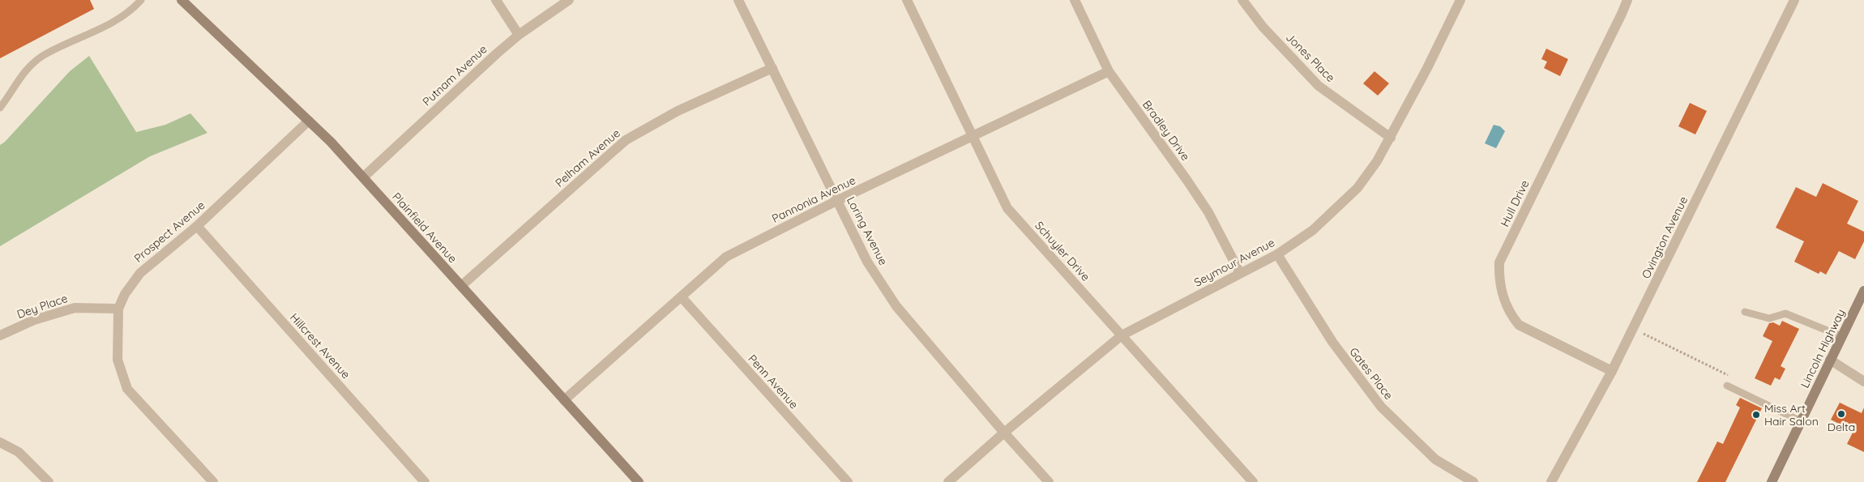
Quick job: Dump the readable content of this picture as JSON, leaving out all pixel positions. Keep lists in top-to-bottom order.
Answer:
{
  "streets": {
    "street": [
      "Jones Place",
      "Putnam Avenue",
      "Bradley Drive",
      "Pelham Avenue",
      "Pannonia Avenue",
      "Hull Drive",
      "Plainfield Avenue",
      "Loring Avenue",
      "Prospect Avenue",
      "Ovington Avenue",
      "Schuyler Drive",
      "Seymour Avenue",
      "Dey Place",
      "Hillcrest Avenue",
      "Lincoln Highway",
      "Gates Place",
      "Penn Avenue"
    ]
  },
  "crossings": [
    ["Jones Place", "Seymour Avenue"],
    ["Putnam Avenue", "Plainfield Avenue"],
    ["Bradley Drive", "Pannonia Avenue"],
    ["Bradley Drive", "Seymour Avenue"],
    ["Pelham Avenue", "Plainfield Avenue"],
    ["Pelham Avenue", "Loring Avenue"],
    ["Pannonia Avenue", "Plainfield Avenue"],
    ["Pannonia Avenue", "Loring Avenue"],
    ["Pannonia Avenue", "Schuyler Drive"],
    ["Pannonia Avenue", "Penn Avenue"],
    ["Hull Drive", "Ovington Avenue"],
    ["Plainfield Avenue", "Prospect Avenue"],
    ["Loring Avenue", "Seymour Avenue"],
    ["Prospect Avenue", "Dey Place"],
    ["Prospect Avenue", "Hillcrest Avenue"],
    ["Schuyler Drive", "Seymour Avenue"],
    ["Seymour Avenue", "Gates Place"]
  ],
  "places": ["Delta", "Miss Art Hair Salon"]
}
